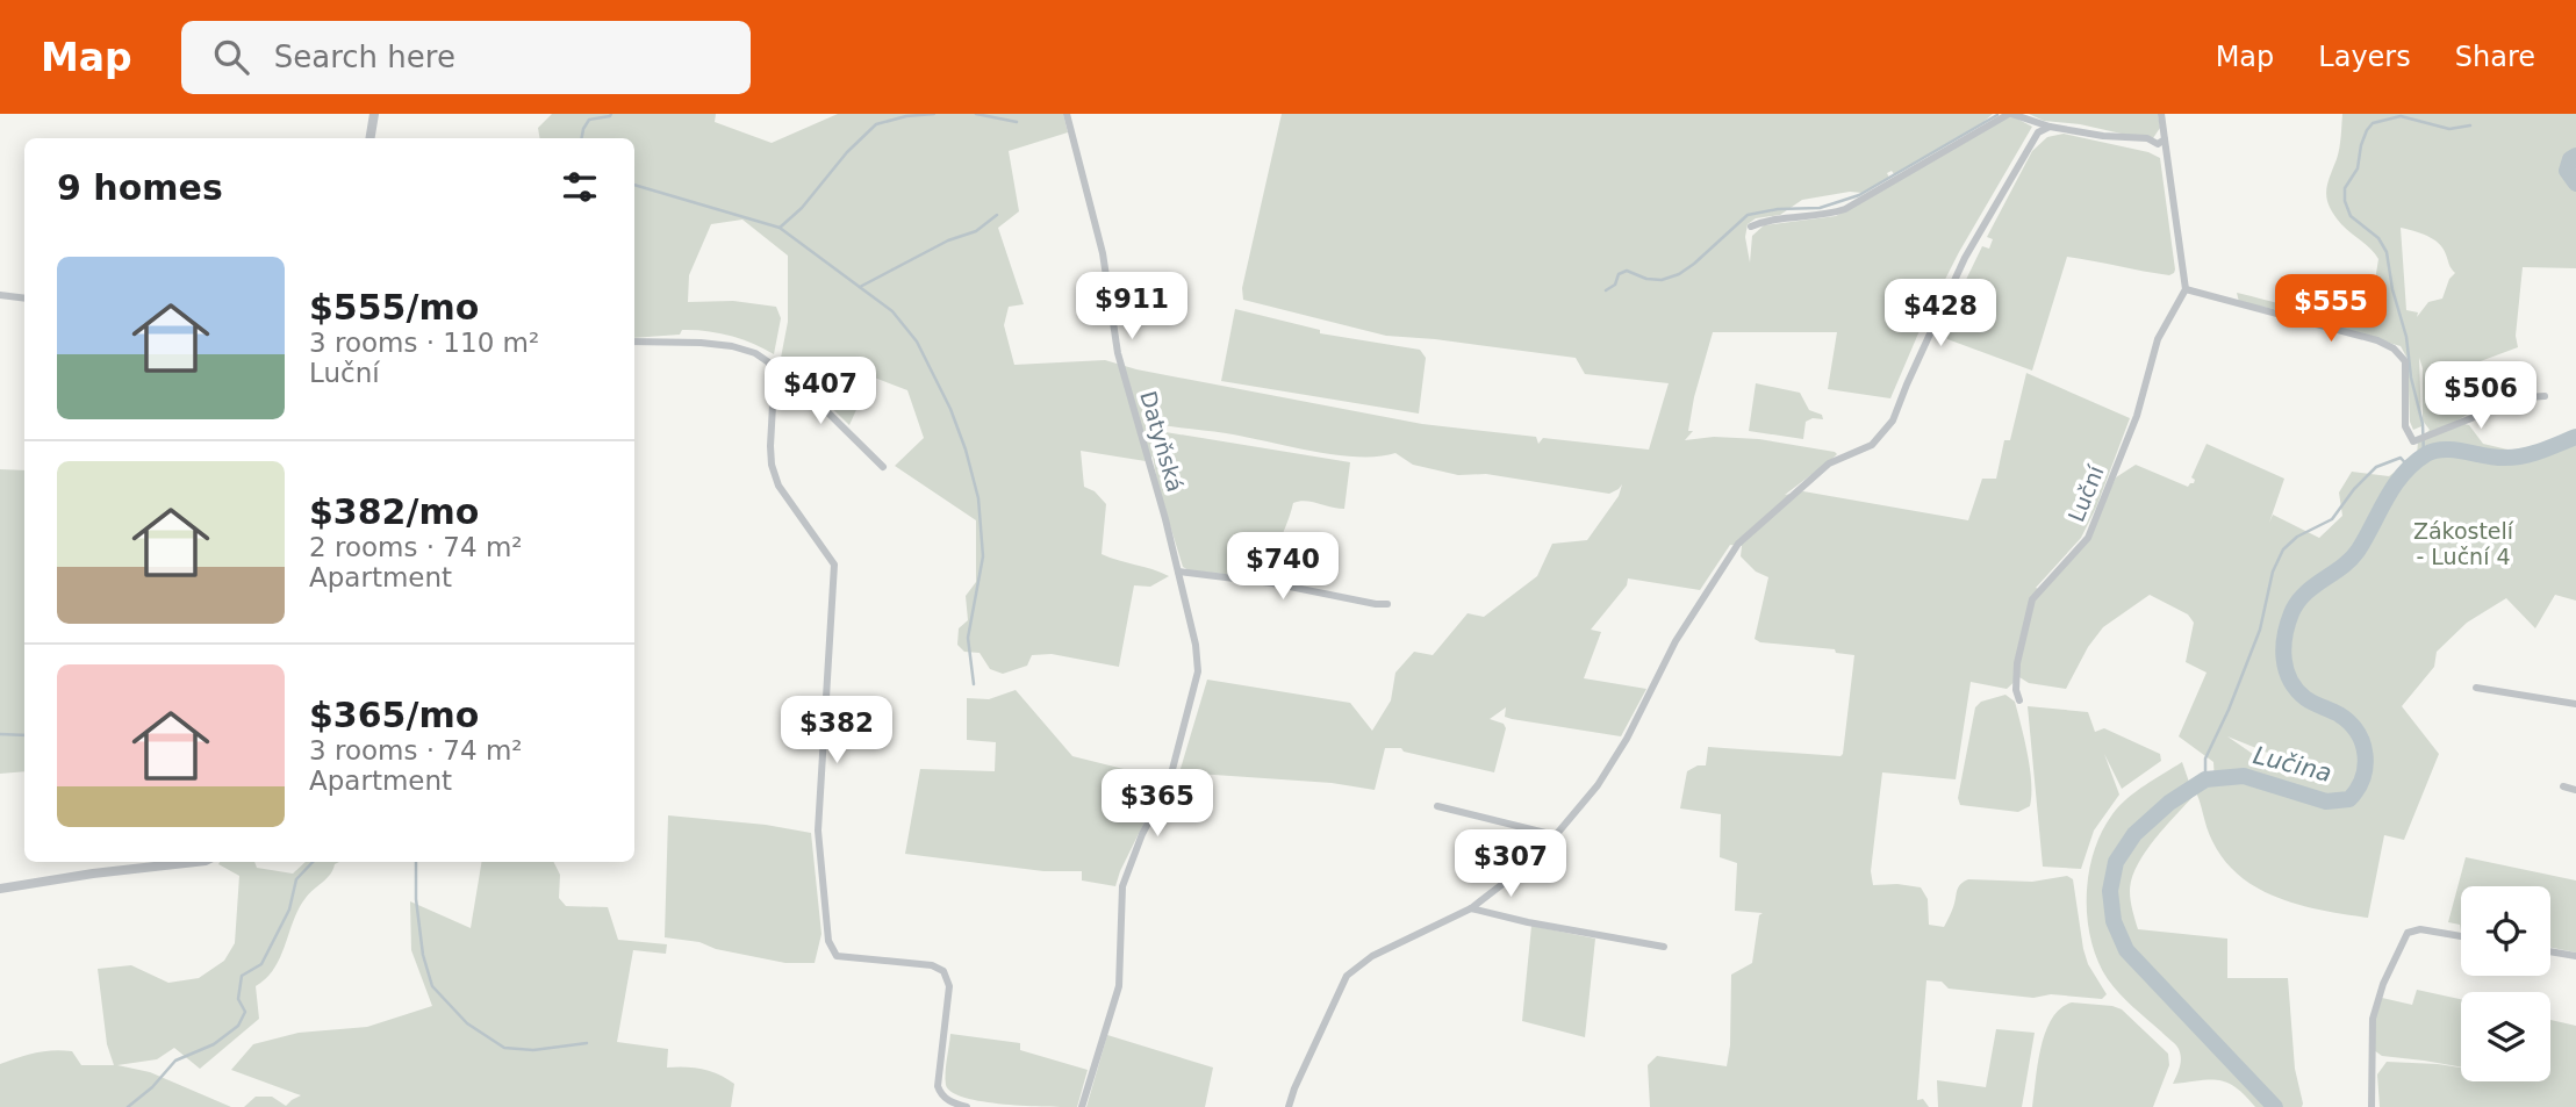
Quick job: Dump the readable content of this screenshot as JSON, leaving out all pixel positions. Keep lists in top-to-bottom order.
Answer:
{
  "streets": {
    "street": ["Datyňská", "Luční"]
  },
  "water": ["Lučina"],
  "parks": ["Zákostelí - Luční 4"],
  "page": {
    "header": "Map",
    "search": "Search here",
    "nav": ["Map", "Layers", "Share"],
    "heading": "9 homes",
    "list": [
      {
        "name": "$555/mo",
        "note": "3 rooms · 110 m² · Luční"
      },
      {
        "name": "$382/mo",
        "note": "2 rooms · 74 m² · Apartment"
      },
      {
        "name": "$365/mo",
        "note": "3 rooms · 74 m² · Apartment"
      }
    ],
    "price": [
      "$911",
      "$555",
      "$428",
      "$407",
      "$506",
      "$740",
      "$382",
      "$365",
      "$307"
    ]
  }
}
